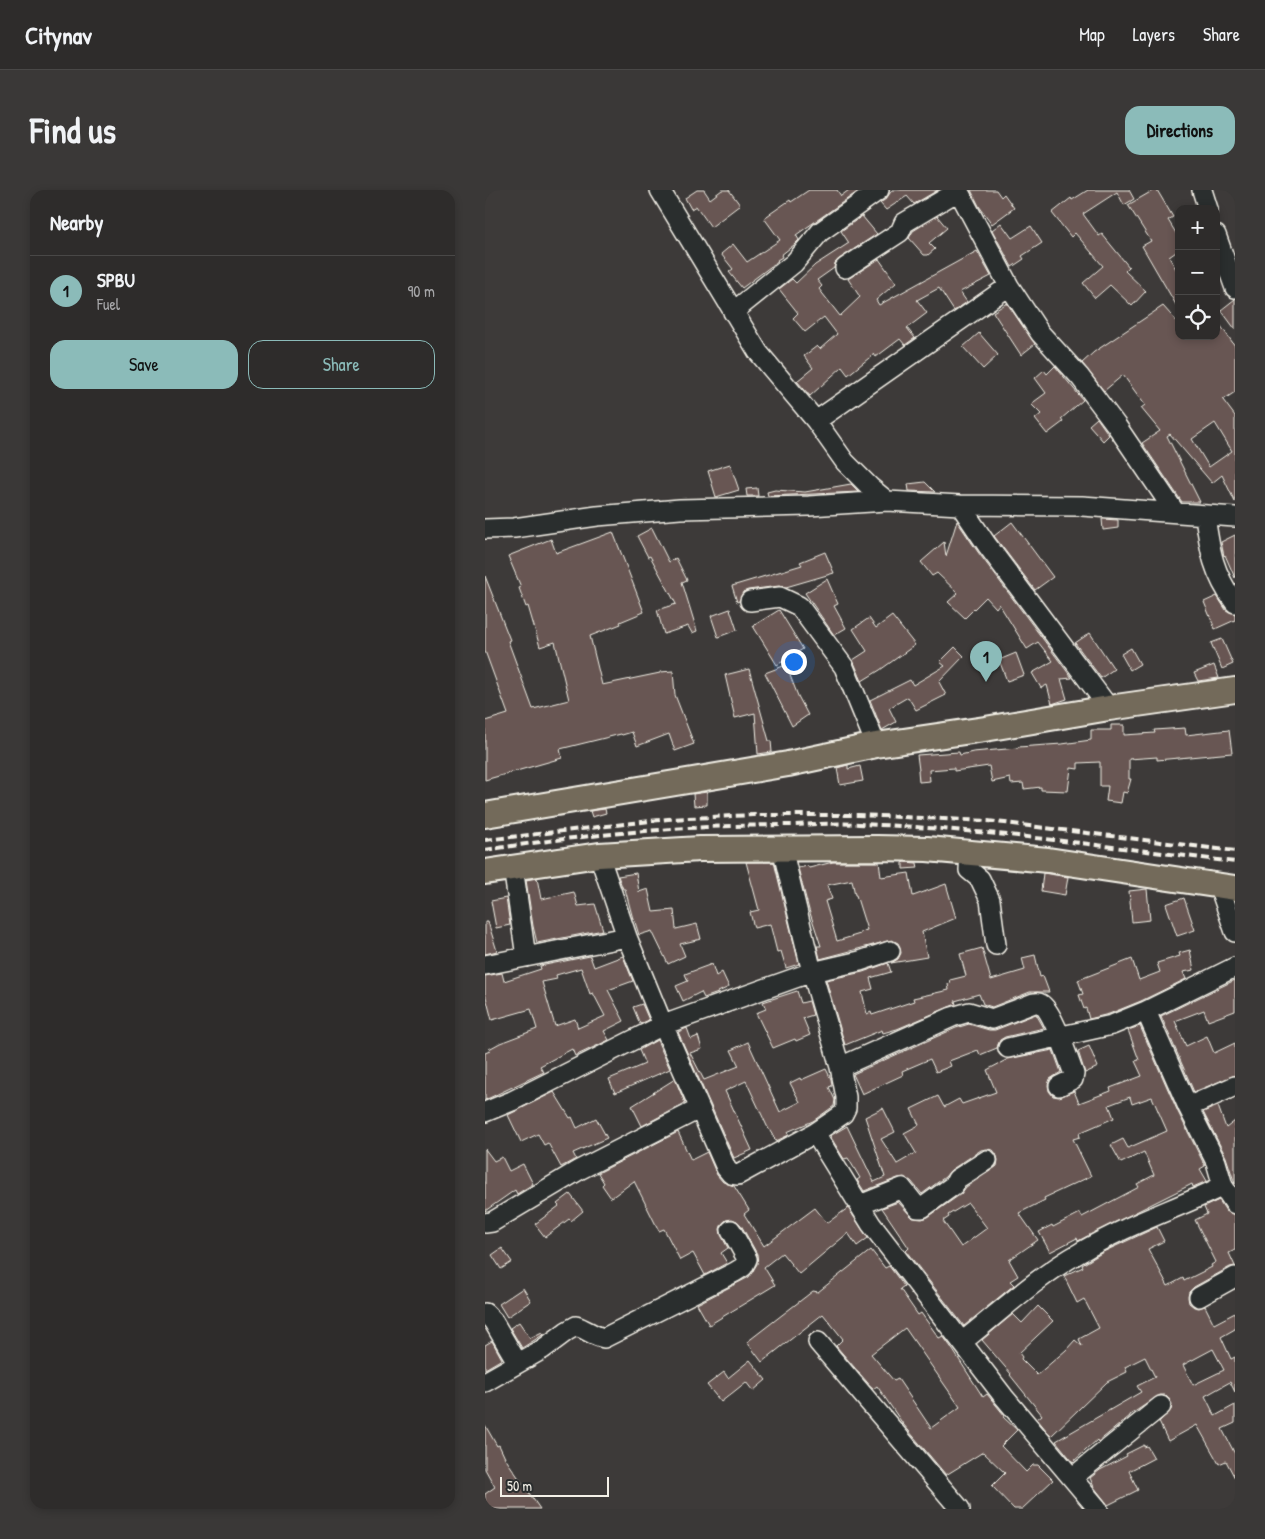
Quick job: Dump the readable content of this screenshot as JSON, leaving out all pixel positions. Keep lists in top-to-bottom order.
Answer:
{
  "scale_bar": "50 m",
  "page": {
    "header": "Citynav",
    "nav": ["Map", "Layers", "Share"],
    "buttons": [
      "Directions",
      ["Save", "Share"]
    ],
    "title": "Find us",
    "heading": "Nearby",
    "map_buttons": ["+", "−"],
    "list": [
      {
        "mark": "1",
        "name": "SPBU",
        "note": "Fuel",
        "value": "90 m"
      }
    ],
    "pins": "1",
    "scale": "50 m"
  }
}
